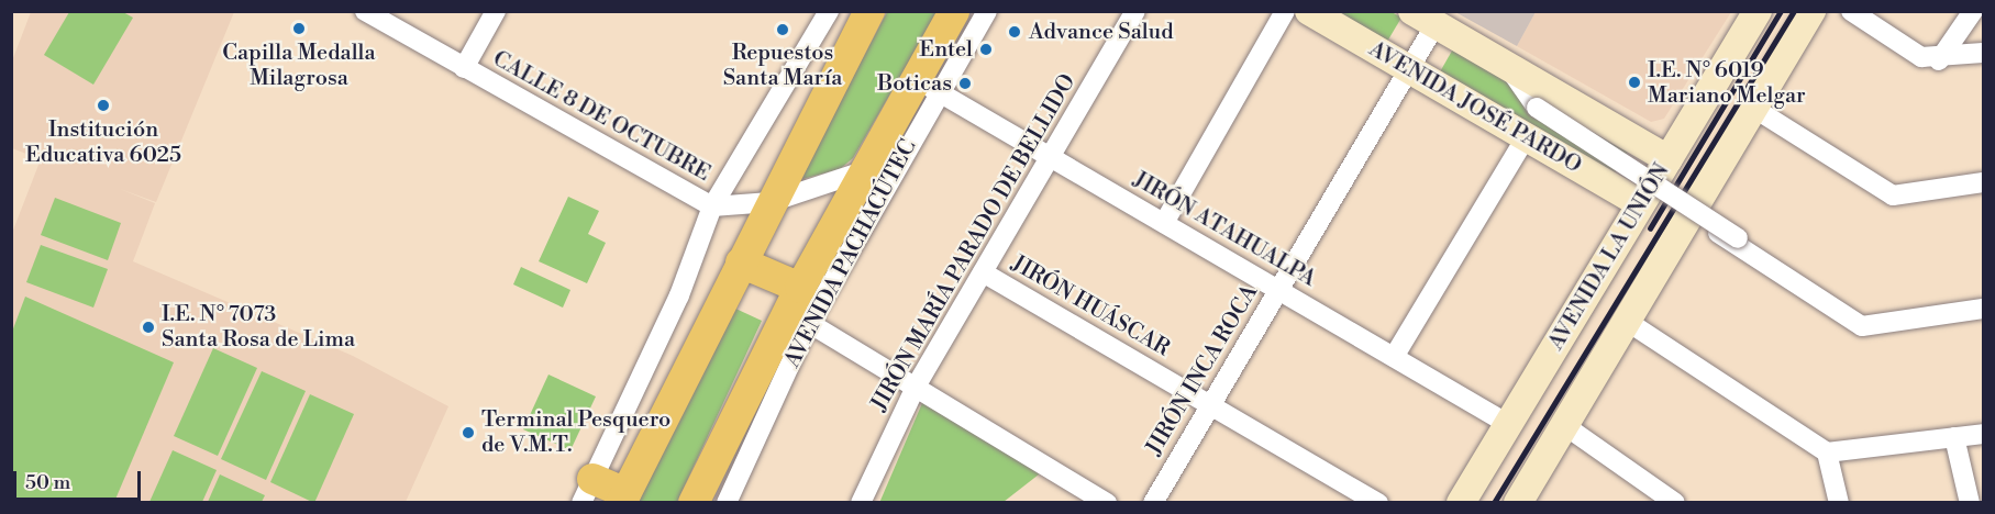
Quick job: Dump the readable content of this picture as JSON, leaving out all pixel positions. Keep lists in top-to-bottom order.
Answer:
{
  "streets": {
    "main road": ["AVENIDA PACHACÚTEC"],
    "street": [
      "AVENIDA JOSÉ PARDO",
      "CALLE 8 DE OCTUBRE",
      "JIRÓN ATAHUALPA",
      "JIRÓN MARÍA PARADO DE BELLIDO",
      "AVENIDA LA UNIÓN",
      "JIRÓN HUÁSCAR",
      "JIRÓN INCA ROCA"
    ]
  },
  "crossings": [
    ["AVENIDA JOSÉ PARDO", "AVENIDA LA UNIÓN"],
    ["AVENIDA JOSÉ PARDO", "JIRÓN INCA ROCA"],
    ["CALLE 8 DE OCTUBRE", "AVENIDA PACHACÚTEC"],
    ["JIRÓN ATAHUALPA", "JIRÓN MARÍA PARADO DE BELLIDO"],
    ["JIRÓN ATAHUALPA", "AVENIDA PACHACÚTEC"],
    ["JIRÓN ATAHUALPA", "AVENIDA LA UNIÓN"],
    ["JIRÓN ATAHUALPA", "JIRÓN INCA ROCA"],
    ["JIRÓN MARÍA PARADO DE BELLIDO", "JIRÓN HUÁSCAR"],
    ["JIRÓN HUÁSCAR", "JIRÓN INCA ROCA"]
  ],
  "places": [
    "Capilla Medalla Milagrosa",
    "Repuestos Santa María",
    "Advance Salud",
    "Entel",
    "I.E. N° 6019 Mariano Melgar",
    "Boticas",
    "Institución Educativa 6025",
    "I.E. N° 7073 Santa Rosa de Lima",
    "Terminal Pesquero de V.M.T."
  ],
  "scale_bar": "50 m"
}
